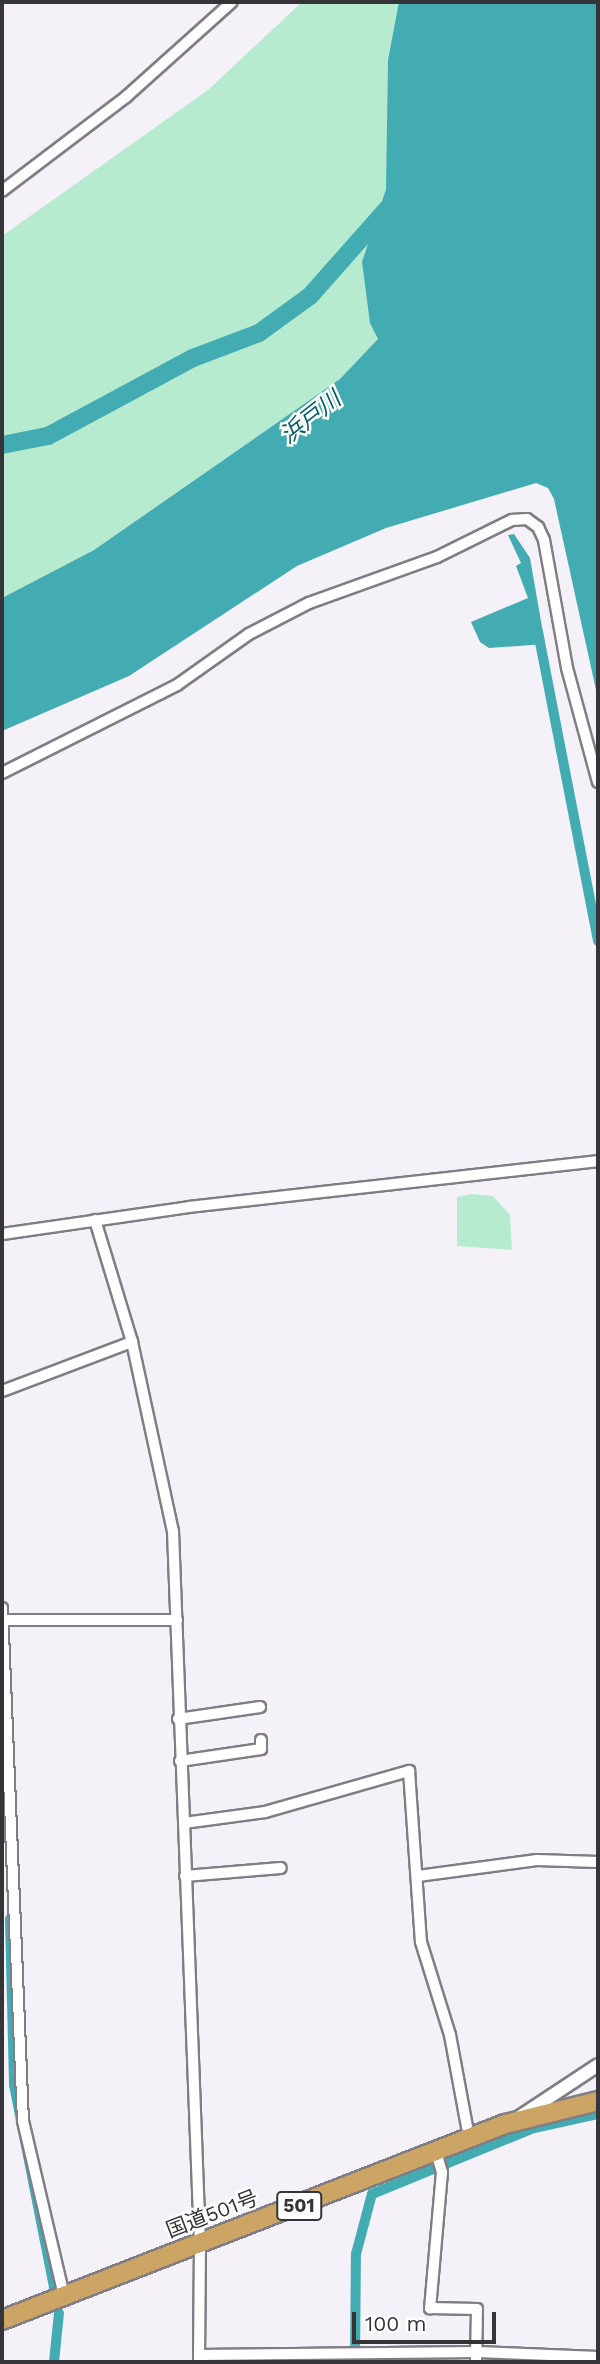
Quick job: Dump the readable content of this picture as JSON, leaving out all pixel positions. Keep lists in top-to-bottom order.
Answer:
{
  "streets": {
    "highway": ["501", "国道501号"]
  },
  "water": ["浜戸川"],
  "scale_bar": "100 m"
}
